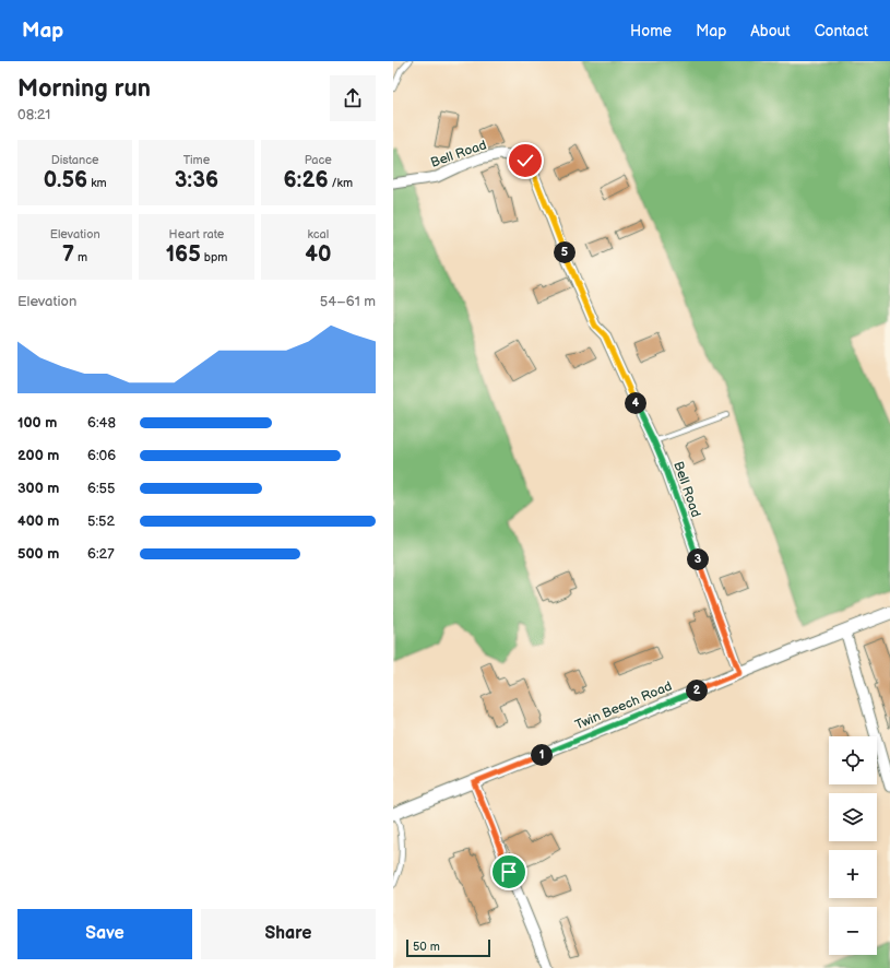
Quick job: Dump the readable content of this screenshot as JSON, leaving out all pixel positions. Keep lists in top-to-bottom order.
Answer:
{
  "streets": {
    "street": ["Bell Road", "Twin Beech Road"]
  },
  "crossings": [
    ["Bell Road", "Twin Beech Road"]
  ],
  "scale_bar": "50 m",
  "page": {
    "header": "Map",
    "nav": [
      "Home",
      "Map",
      "About",
      "Contact"
    ],
    "heading": ["Morning run", "08:21"],
    "stats": [
      ["Distance", "0.56 km"],
      ["Time", "3:36"],
      ["Pace", "6:26 /km"],
      ["Elevation", "7 m"],
      ["Heart rate", "165 bpm"],
      ["kcal", "40"]
    ],
    "pins": [
      "5",
      "4",
      "3",
      "2",
      "1"
    ],
    "chart": ["Elevation", "54–61 m"],
    "list": [
      {
        "name": "100 m",
        "note": "6:48"
      },
      {
        "name": "200 m",
        "note": "6:06"
      },
      {
        "name": "300 m",
        "note": "6:55"
      },
      {
        "name": "400 m",
        "note": "5:52"
      },
      {
        "name": "500 m",
        "note": "6:27"
      }
    ],
    "map_buttons": ["+", "−"],
    "buttons": ["Save", "Share"],
    "scale": "50 m"
  }
}
